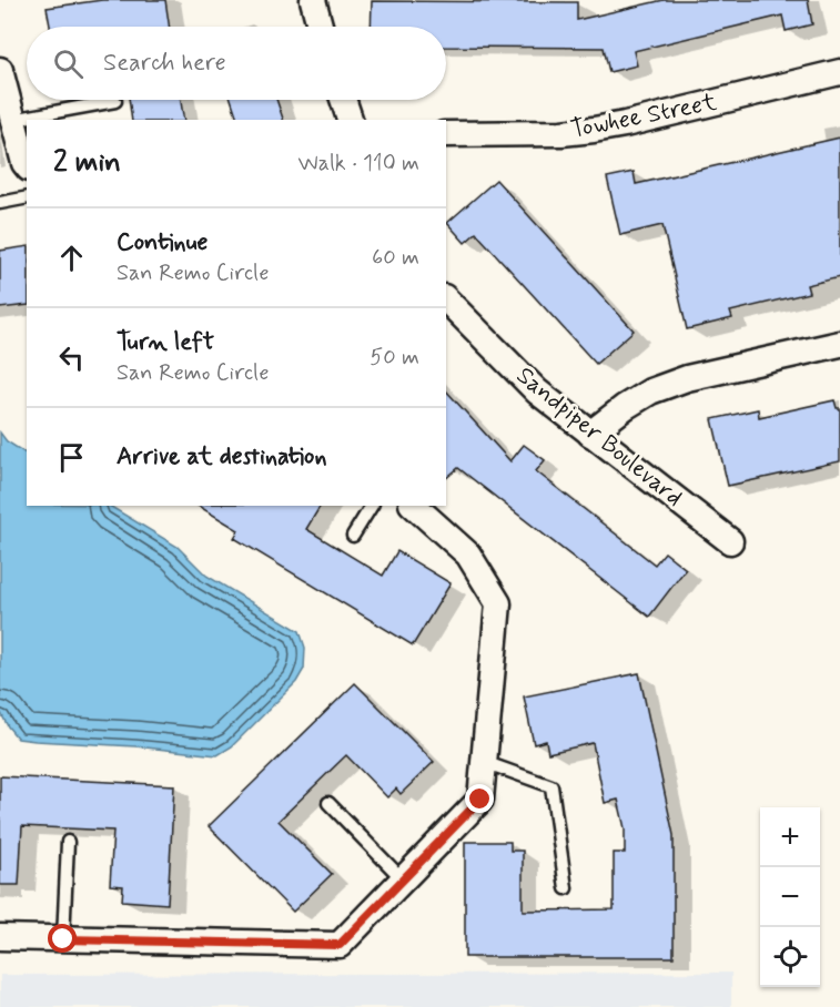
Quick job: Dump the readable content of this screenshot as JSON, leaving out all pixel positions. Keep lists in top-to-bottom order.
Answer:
{
  "streets": {
    "street": ["Towhee Street", "Sandpiper Boulevard"]
  },
  "page": {
    "search": "Search here",
    "heading": ["2 min", "Walk · 110 m"],
    "list": [
      ["Continue", "San Remo Circle", "60 m"],
      ["Turn left", "San Remo Circle", "50 m"],
      "Arrive at destination"
    ],
    "map_buttons": ["+", "−"]
  }
}
